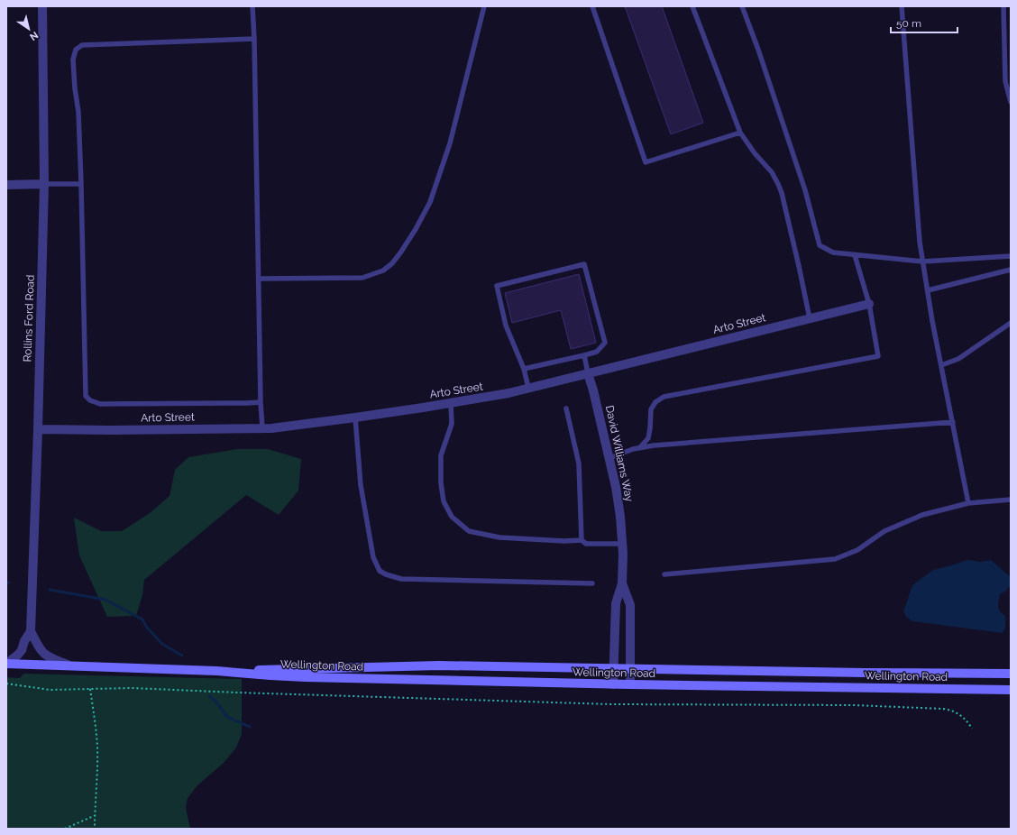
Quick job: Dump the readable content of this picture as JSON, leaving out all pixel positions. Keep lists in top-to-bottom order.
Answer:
{
  "streets": {
    "main road": ["Wellington Road"],
    "street": ["Rollins Ford Road", "Arto Street", "David Williams Way"]
  },
  "crossings": [
    ["Rollins Ford Road", "Arto Street"],
    ["Rollins Ford Road", "Wellington Road"],
    ["Arto Street", "David Williams Way"],
    ["David Williams Way", "Wellington Road"]
  ],
  "scale_bar": "50 m",
  "north": "bottom right"
}
